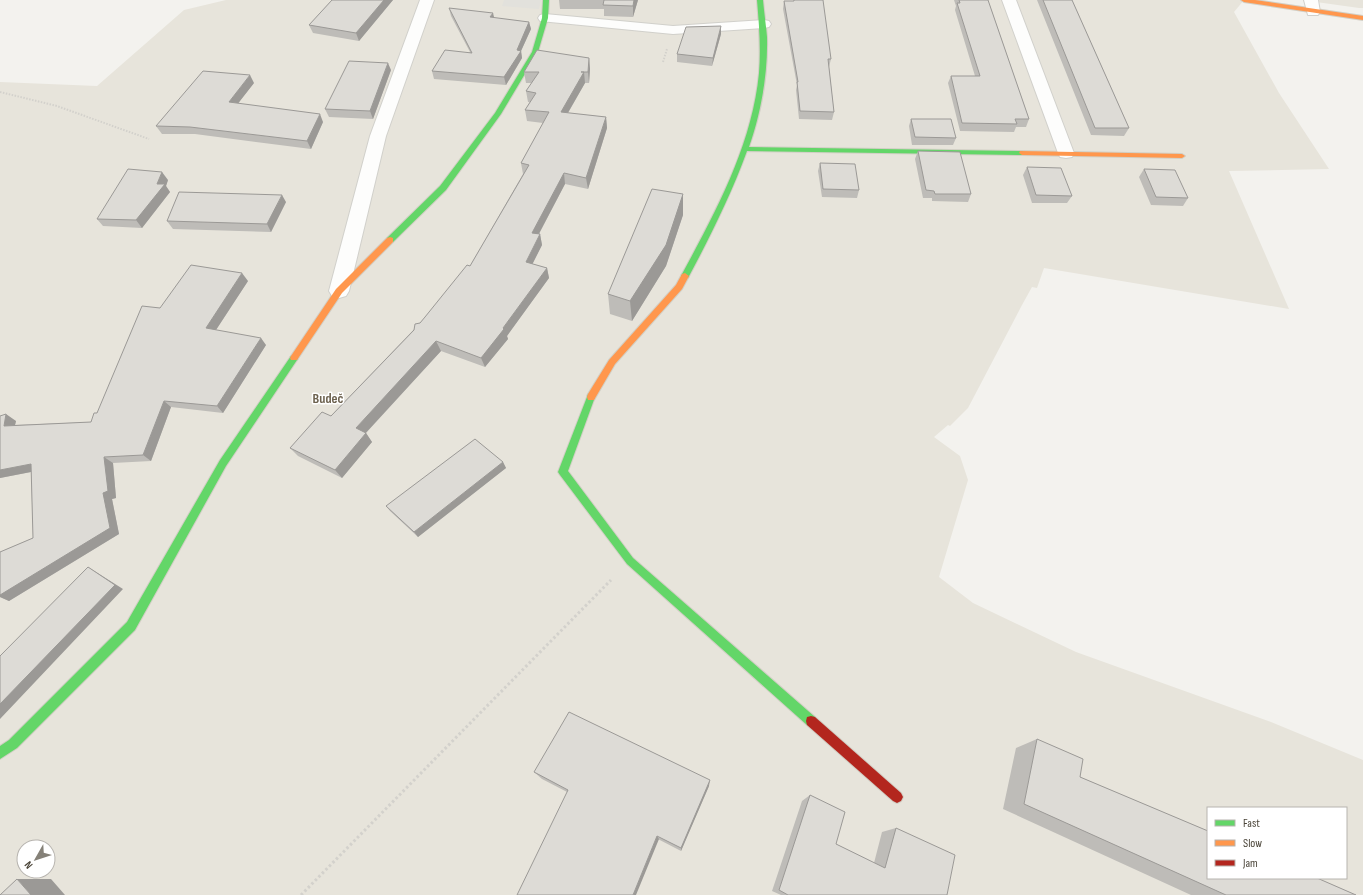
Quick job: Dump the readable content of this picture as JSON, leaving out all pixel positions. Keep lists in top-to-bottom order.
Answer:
{
  "districts": ["Budeč"],
  "legend": ["Fast", "Slow", "Jam"],
  "north": "bottom left"
}
